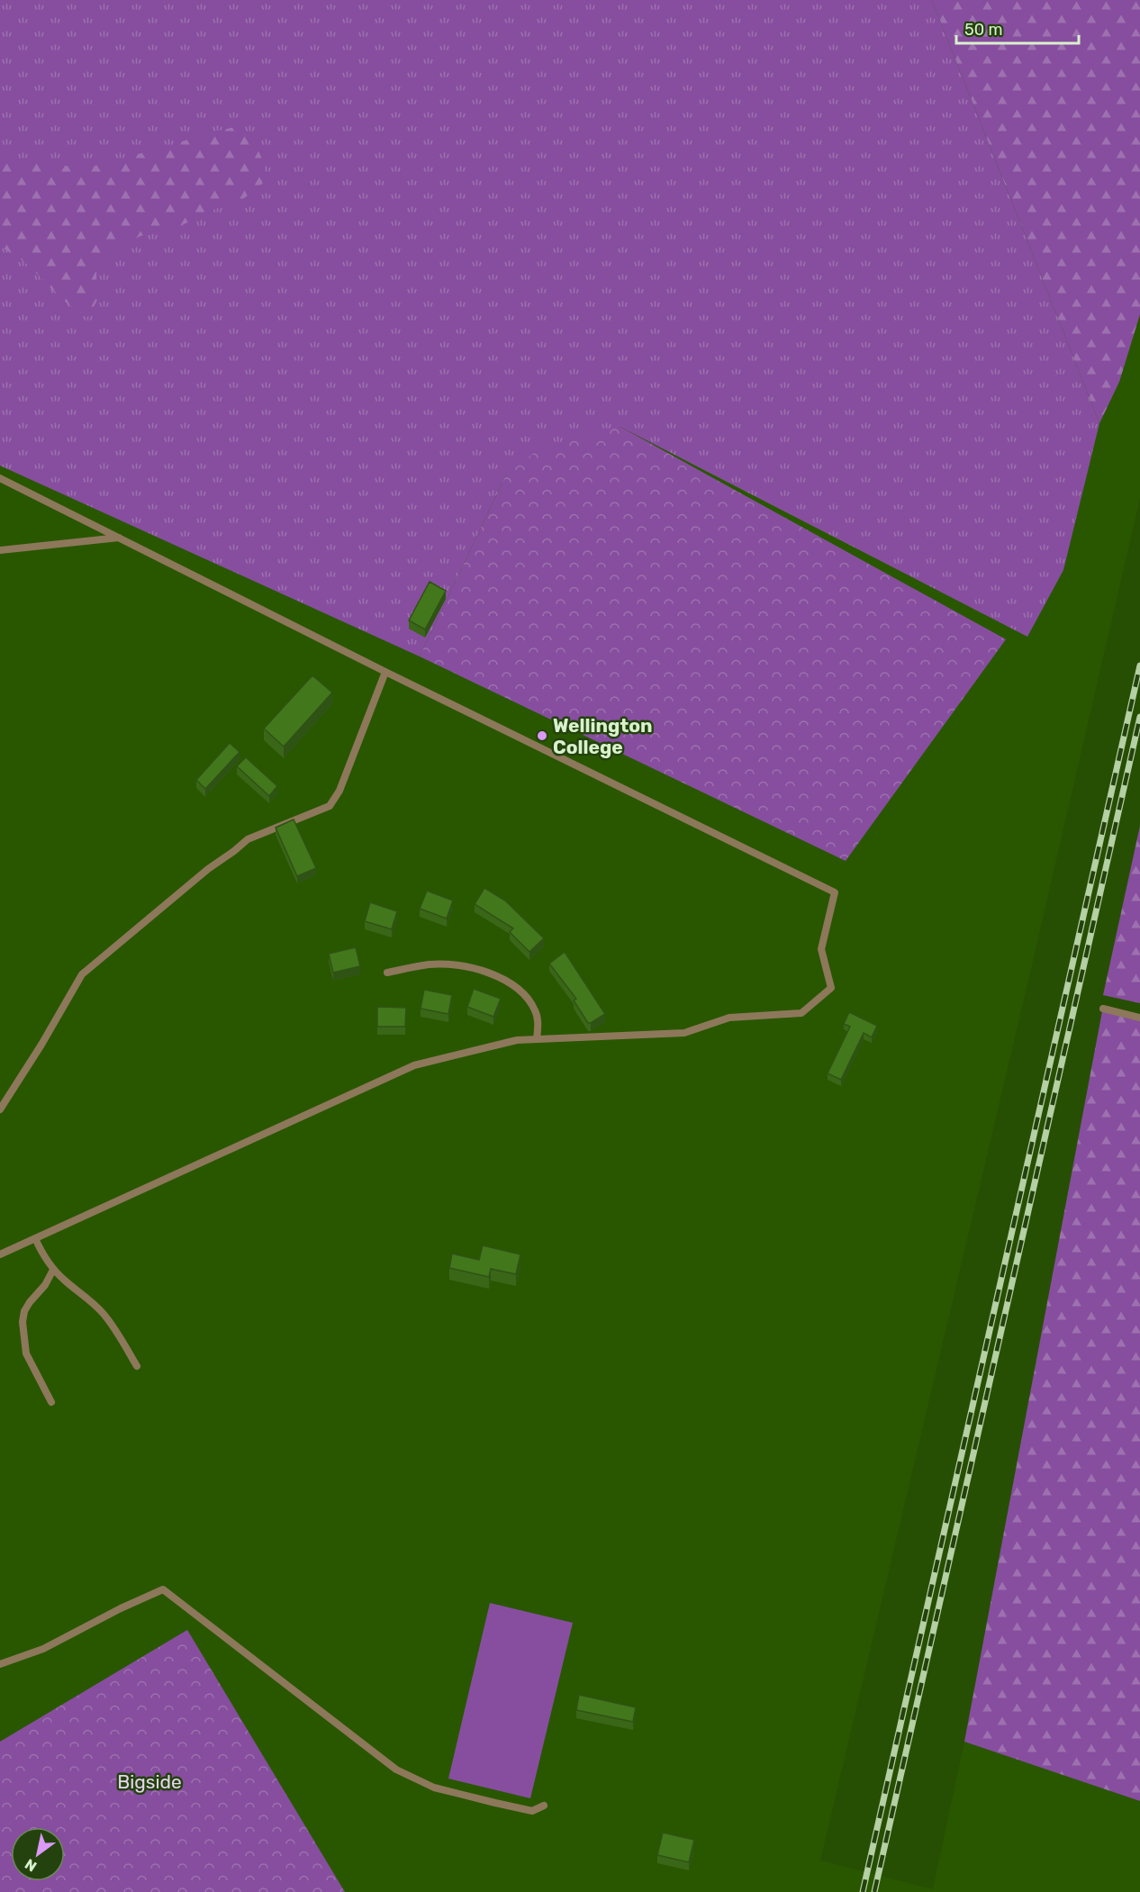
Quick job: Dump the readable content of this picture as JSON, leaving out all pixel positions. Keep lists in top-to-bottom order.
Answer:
{
  "parks": ["Bigside"],
  "places": ["Wellington College"],
  "scale_bar": "50 m",
  "north": "bottom left"
}
